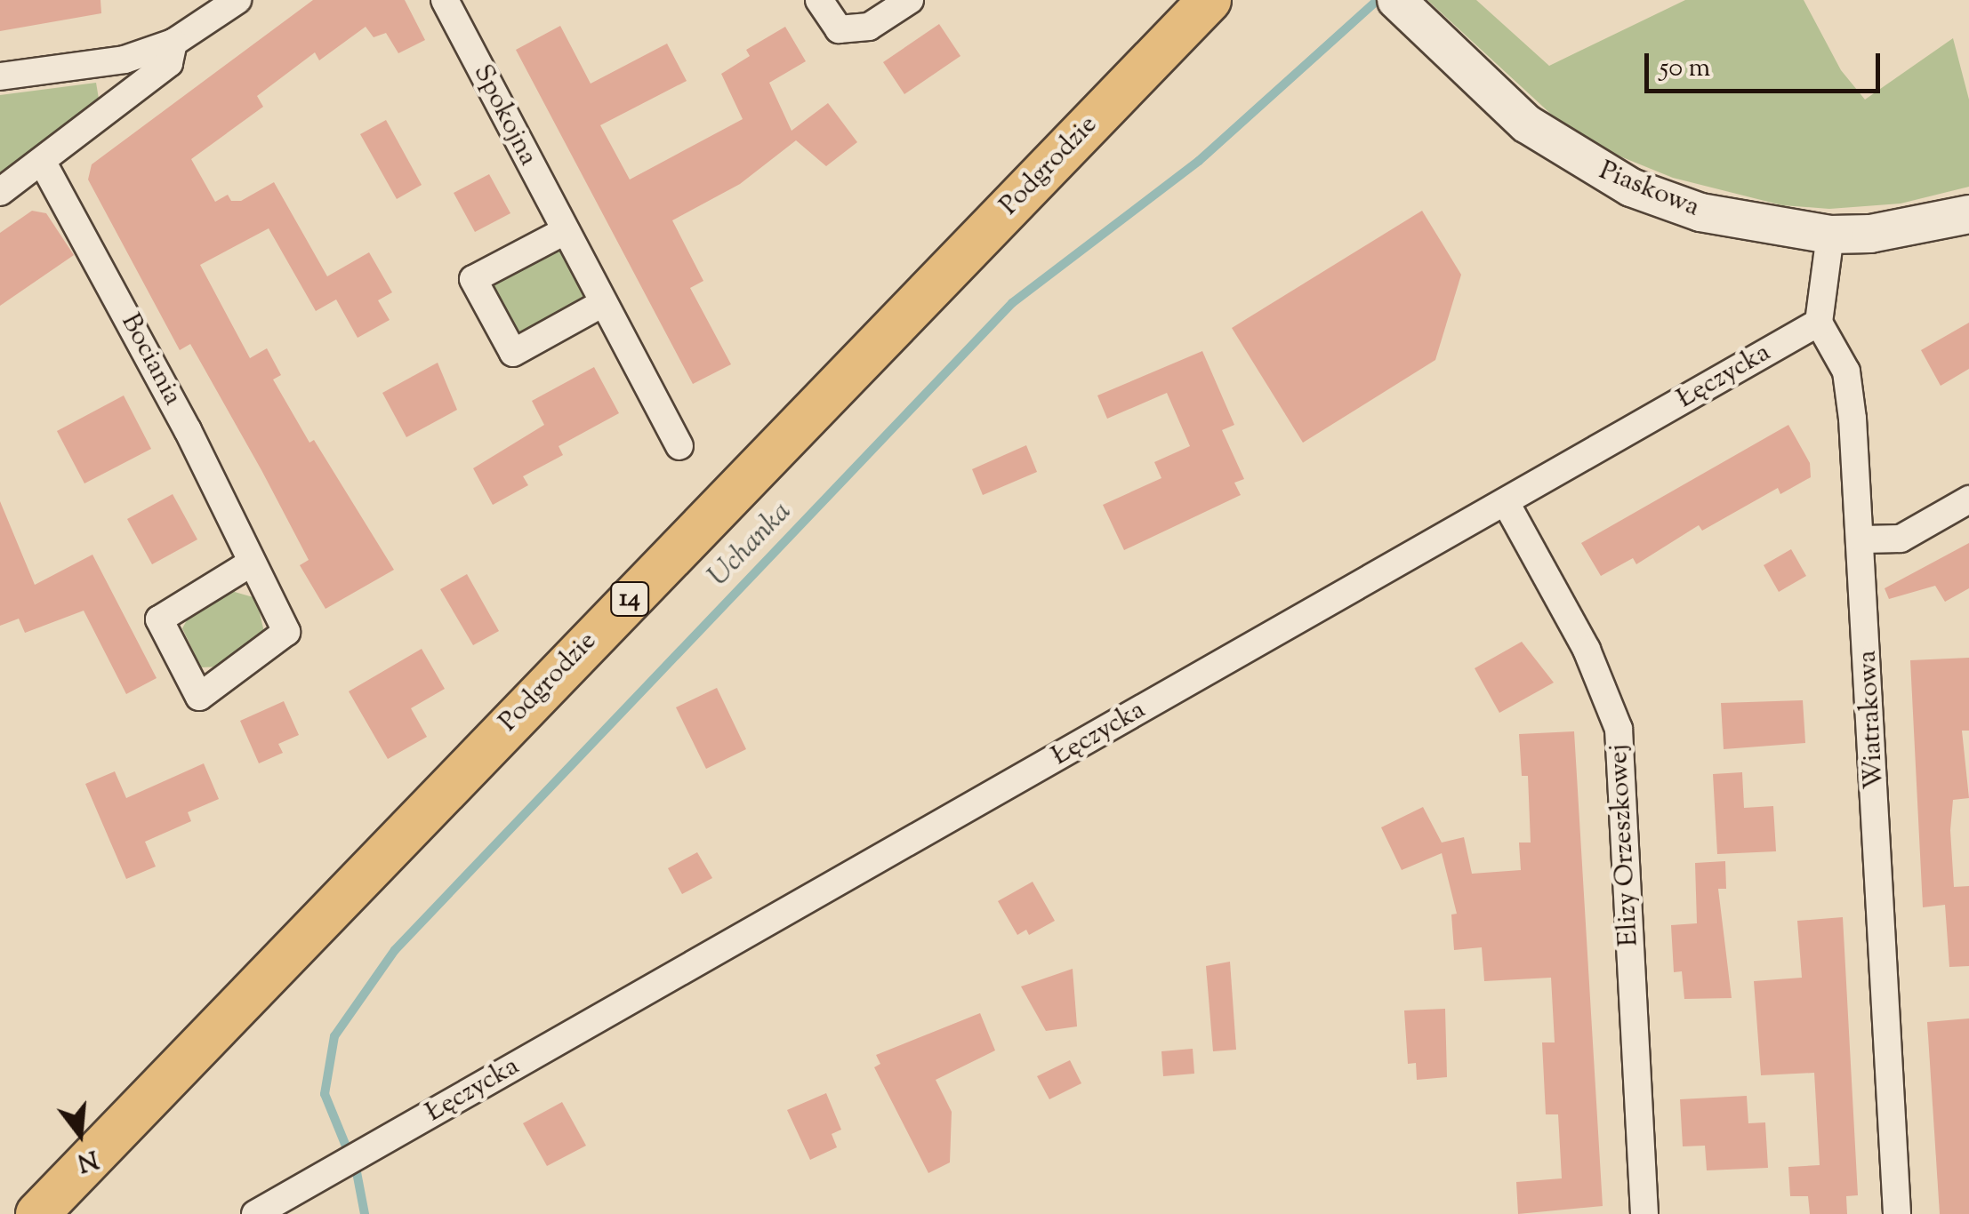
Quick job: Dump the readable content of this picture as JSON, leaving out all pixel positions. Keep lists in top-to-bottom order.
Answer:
{
  "streets": {
    "main road": ["Podgrodzie", "Piaskowa", "14"],
    "street": [
      "Spokojna",
      "Bociania",
      "Łęczycka",
      "Wiatrakowa",
      "Elizy Orzeszkowej"
    ]
  },
  "crossings": [
    ["Łęczycka", "Wiatrakowa"],
    ["Łęczycka", "Elizy Orzeszkowej"]
  ],
  "water": ["Uchanka"],
  "scale_bar": "50 m",
  "north": "bottom"
}
